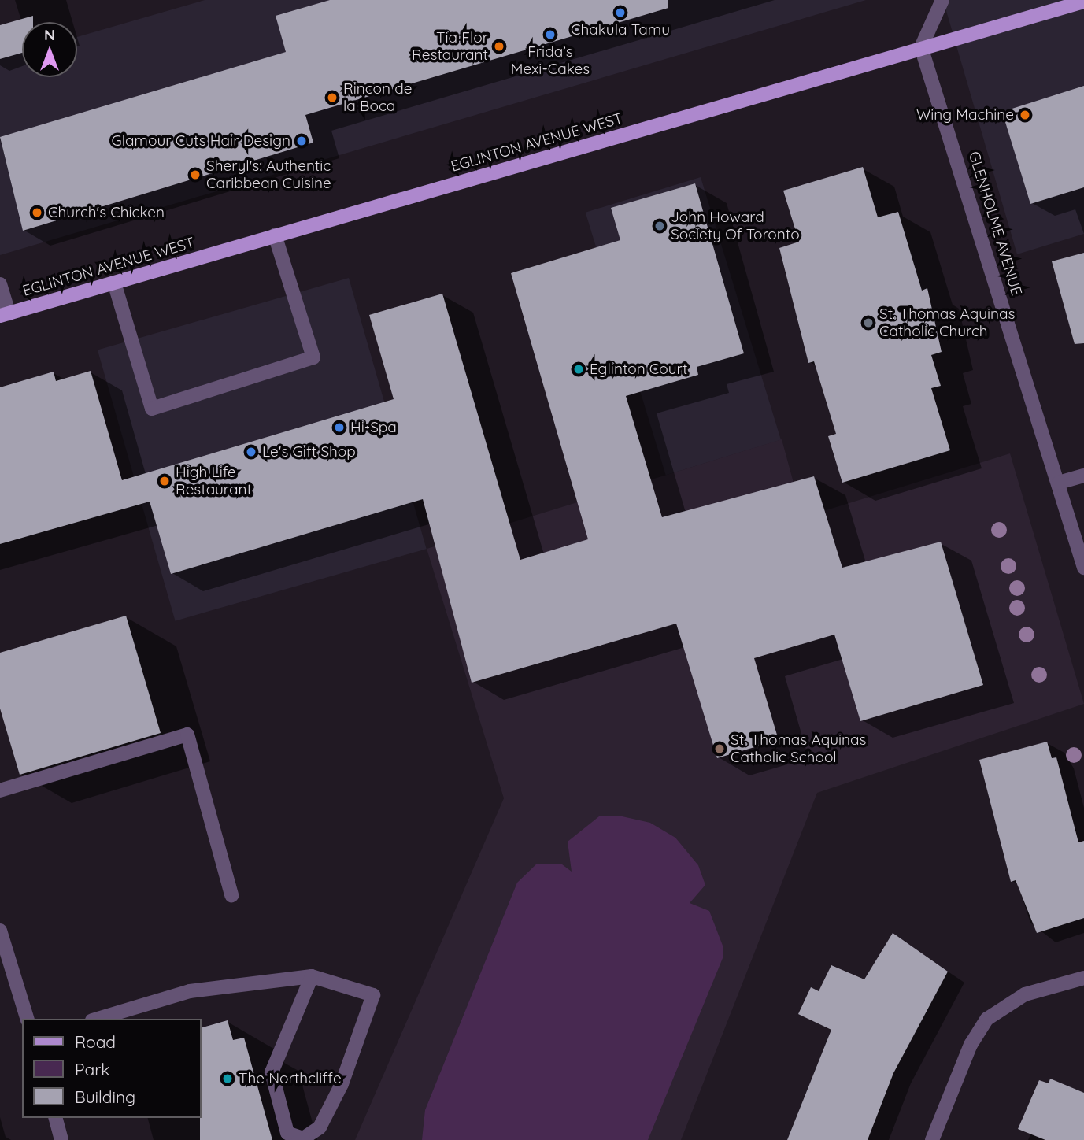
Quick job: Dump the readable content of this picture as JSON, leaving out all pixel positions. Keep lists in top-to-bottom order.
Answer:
{
  "streets": {
    "main road": ["EGLINTON AVENUE WEST"],
    "street": ["GLENHOLME AVENUE"]
  },
  "crossings": [
    ["EGLINTON AVENUE WEST", "GLENHOLME AVENUE"]
  ],
  "places": [
    "Chakula Tamu",
    "Frida’s Mexi-Cakes",
    "Tia Flor Restaurant",
    "Rincon de la Boca",
    "Wing Machine",
    "Glamour Cuts Hair Design",
    "Sheryl's: Authentic Caribbean Cuisine",
    "Church's Chicken",
    "John Howard Society Of Toronto",
    "St. Thomas Aquinas Catholic Church",
    "Eglinton Court",
    "Hi-Spa",
    "Le's Gift Shop",
    "High Life Restaurant",
    "St. Thomas Aquinas Catholic School",
    "The Northcliffe"
  ],
  "legend": ["Road", "Park", "Building"],
  "north": "top"
}
